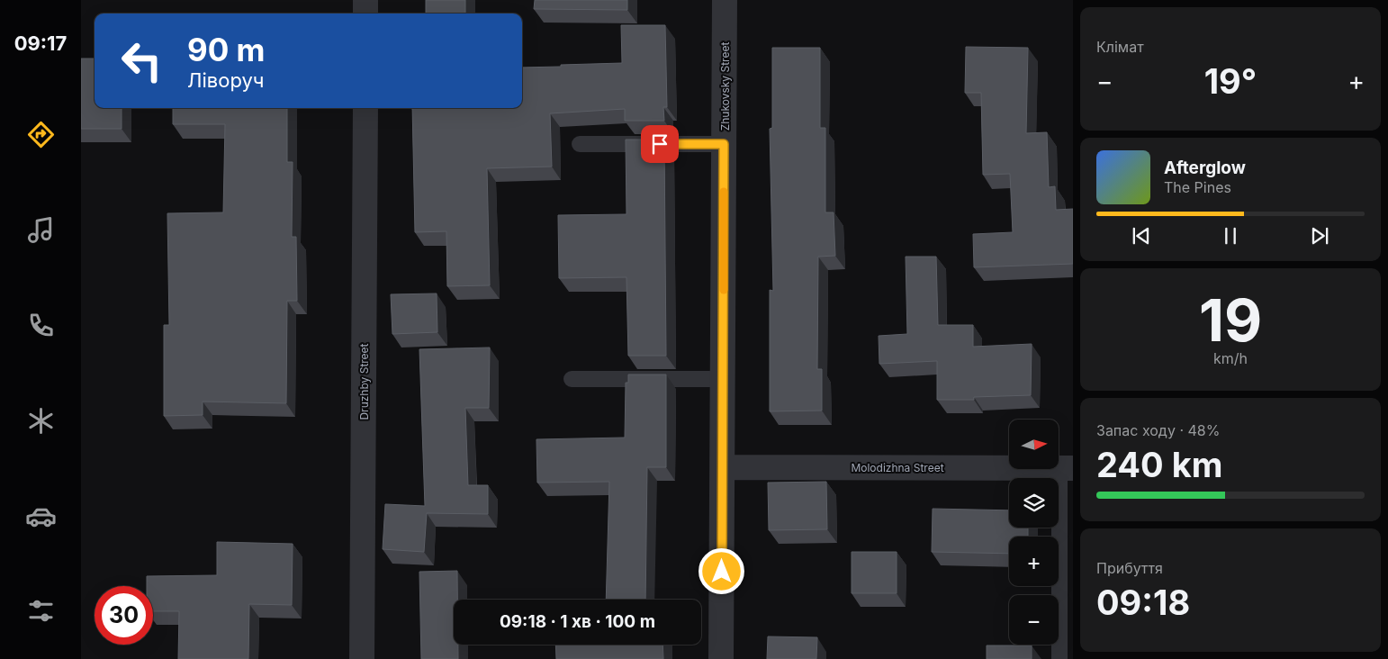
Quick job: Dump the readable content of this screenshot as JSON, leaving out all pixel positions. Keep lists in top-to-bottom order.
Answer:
{
  "streets": {
    "street": ["Zhukovsky Street", "Druzhby Street", "Molodizhna Street"]
  },
  "crossings": [
    ["Zhukovsky Street", "Molodizhna Street"]
  ],
  "north": "right",
  "page": {
    "tabs": "09:17",
    "tile": [
      "Клімат",
      ["19", "km/h"],
      ["Запас ходу · 48%", "240 km"],
      ["Прибуття", "09:18"]
    ],
    "turn": ["90 m", "Ліворуч"],
    "heat": ["−", "19°", "+"],
    "song": ["Afterglow", "The Pines"],
    "map_buttons": ["+", "−"],
    "limit": "30",
    "trip": "09:18 · 1 хв · 100 m"
  }
}
